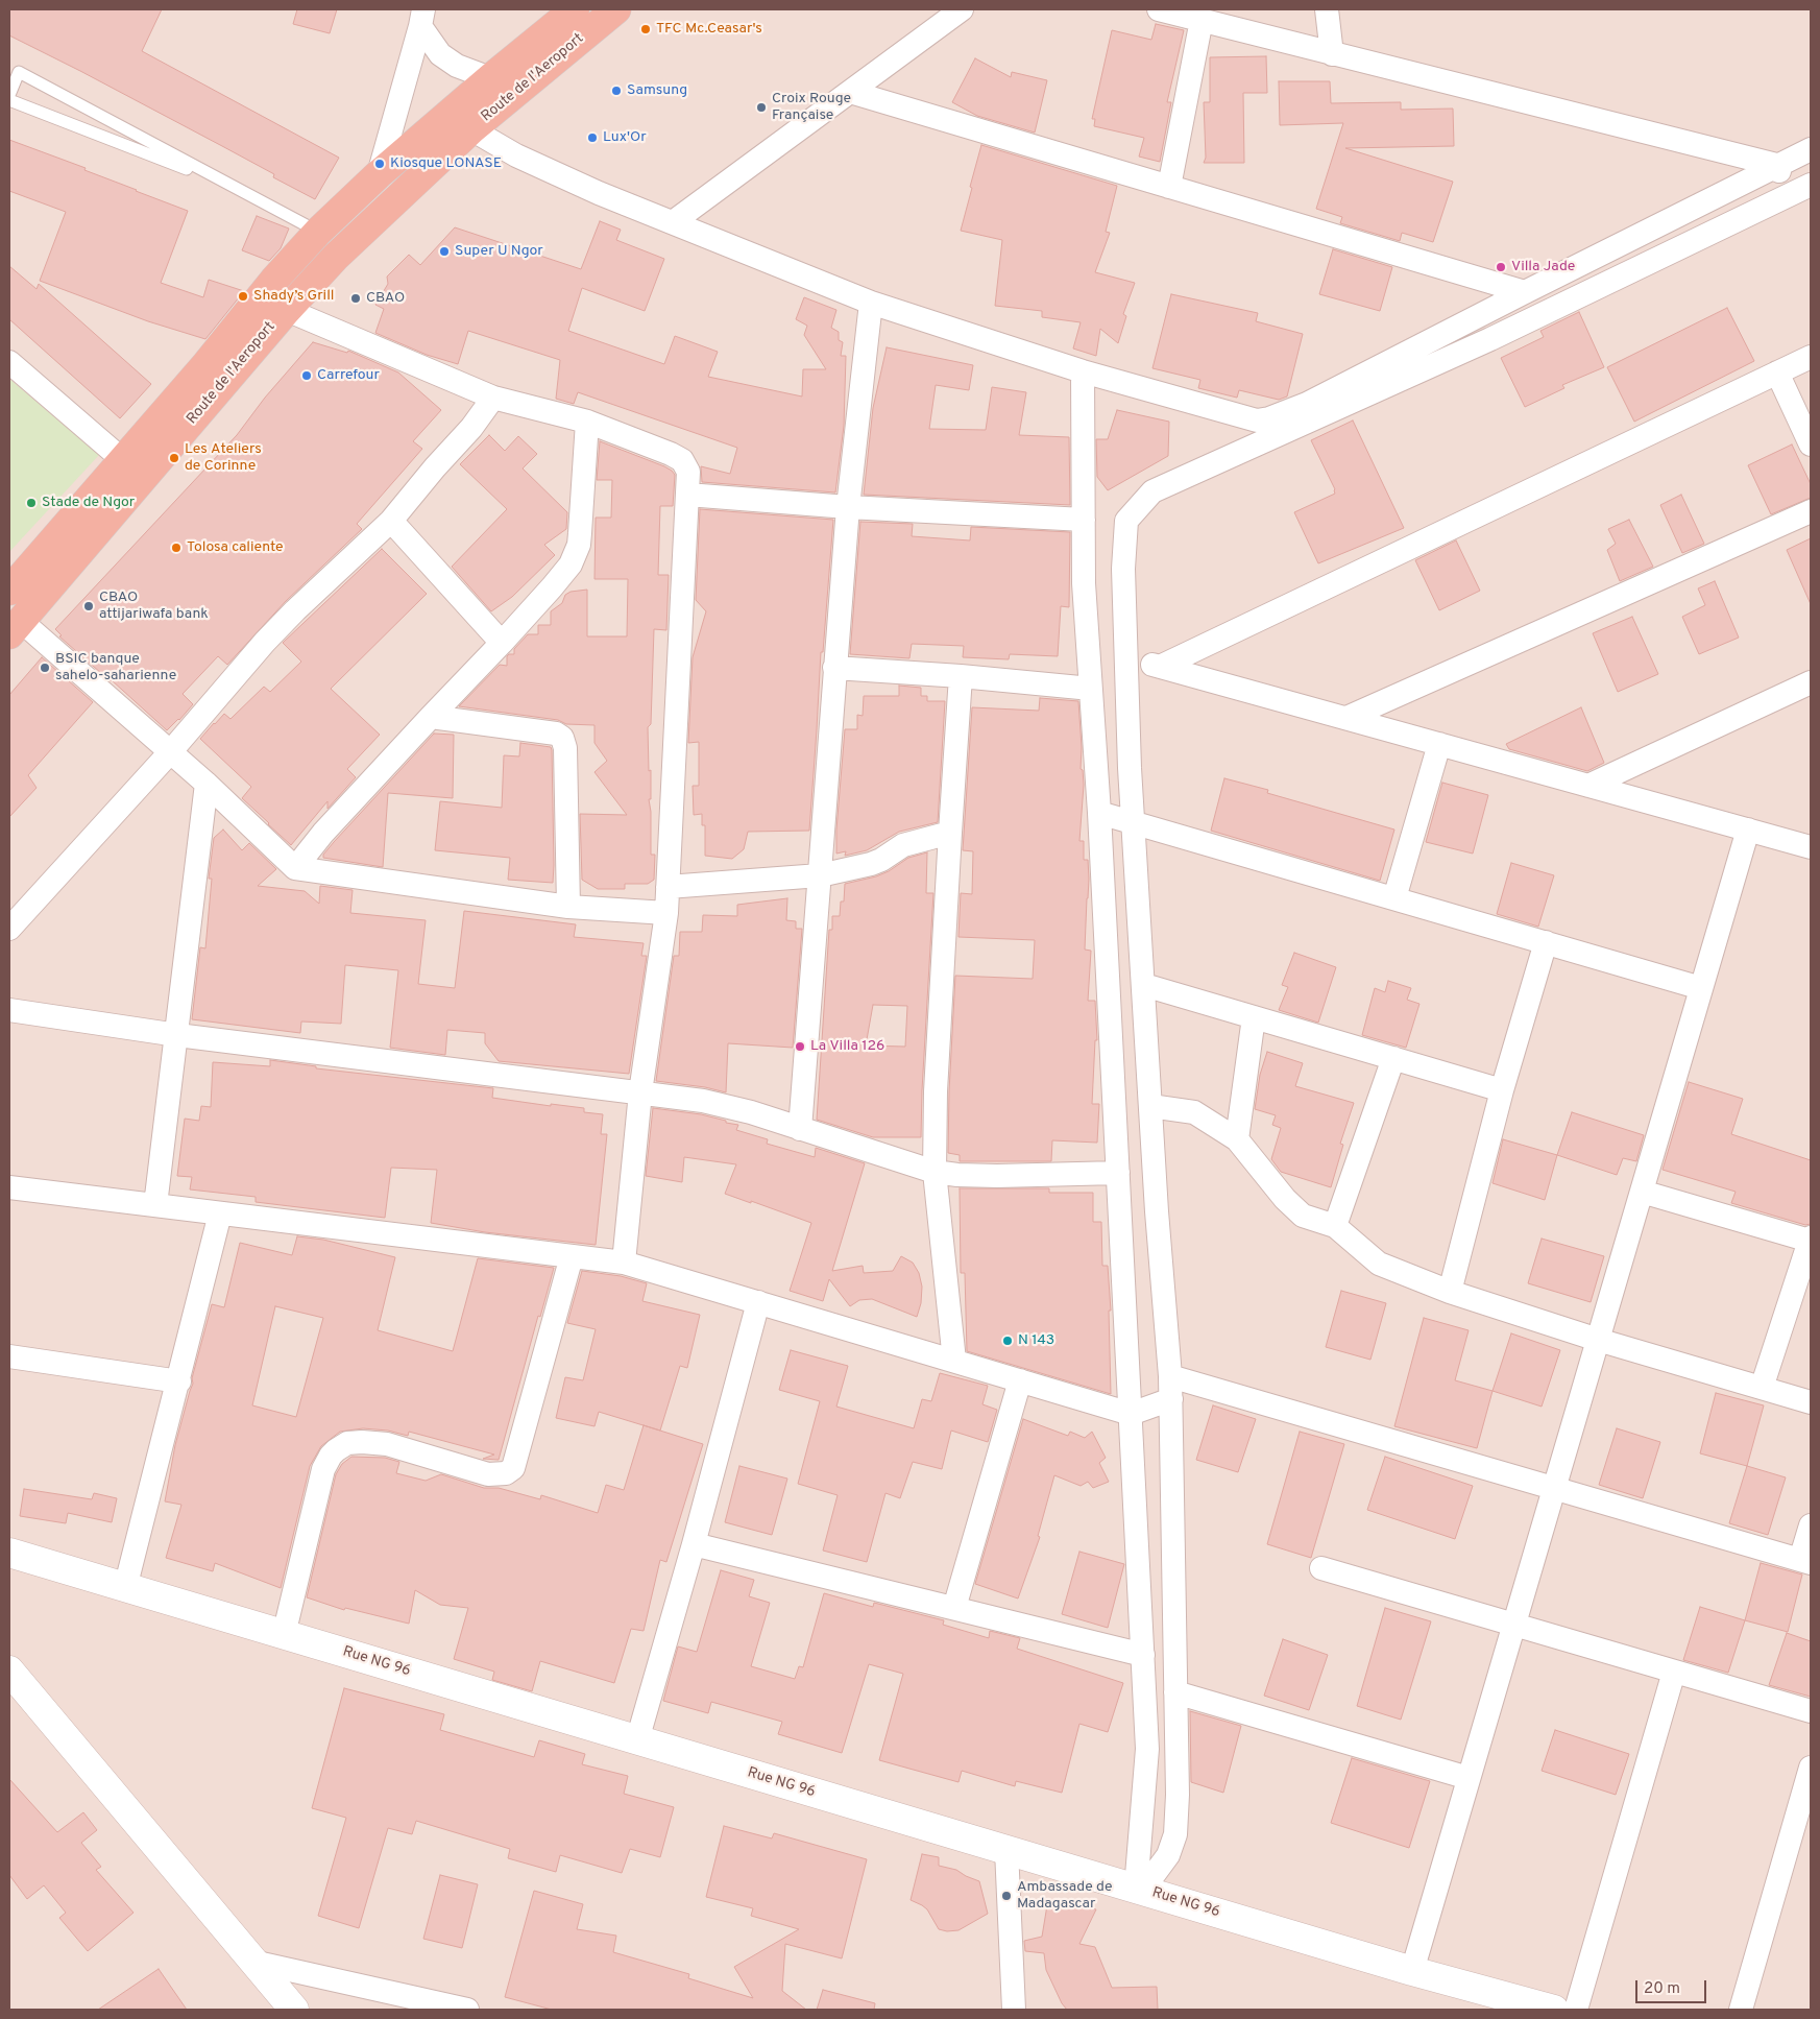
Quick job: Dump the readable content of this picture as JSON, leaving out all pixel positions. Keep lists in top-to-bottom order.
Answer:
{
  "streets": {
    "highway": ["Route de l'Aeroport"],
    "street": ["Rue NG 96"]
  },
  "places": [
    "TFC Mc.Ceasar's",
    "Samsung",
    "Croix Rouge Française",
    "Lux'Or",
    "Kiosque LONASE",
    "Super U Ngor",
    "Villa Jade",
    "Shady’s Grill",
    "CBAO",
    "Carrefour",
    "Les Ateliers de Corinne",
    "Stade de Ngor",
    "Tolosa caliente",
    "CBAO attijariwafa bank",
    "BSIC banque sahelo-saharienne",
    "La Villa 126",
    "N 143",
    "Ambassade de Madagascar"
  ],
  "scale_bar": "20 m"
}
